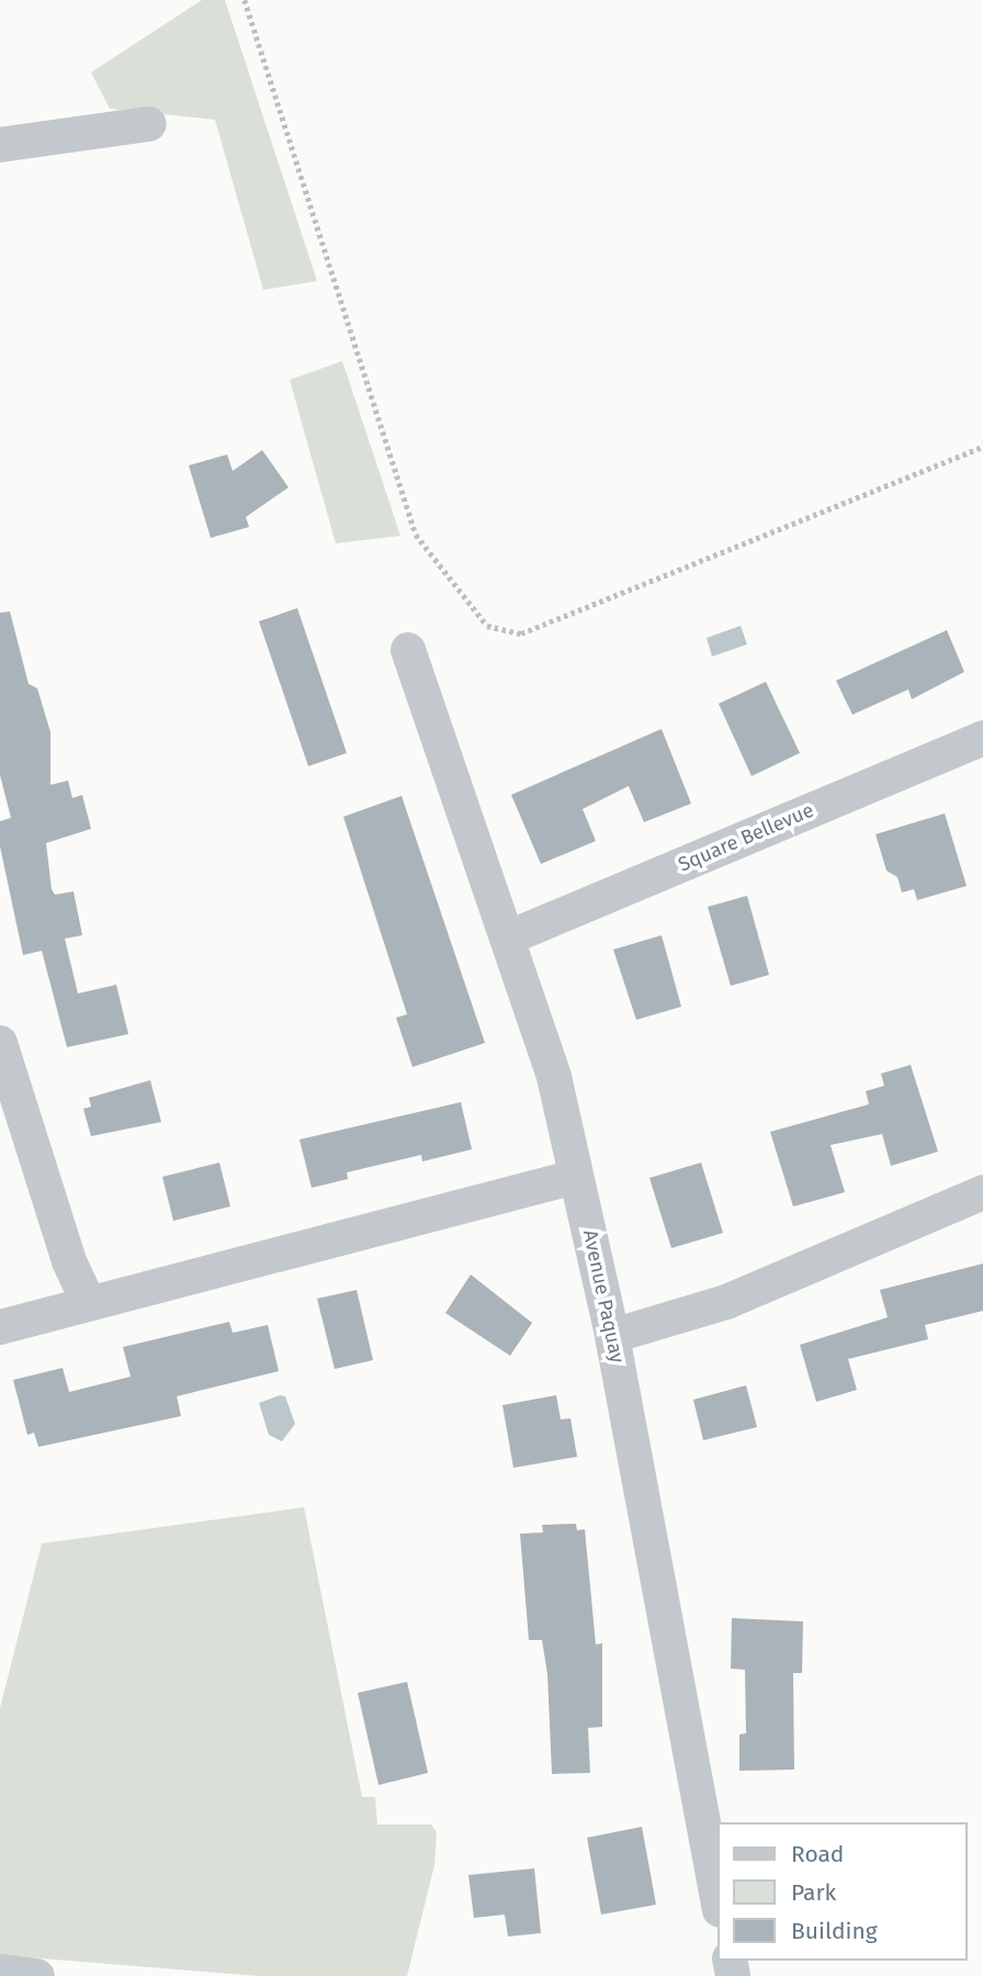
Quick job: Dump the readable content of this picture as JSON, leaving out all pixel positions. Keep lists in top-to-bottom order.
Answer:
{
  "streets": {
    "street": ["Square Bellevue", "Avenue Paquay"]
  },
  "legend": ["Road", "Park", "Building"]
}
